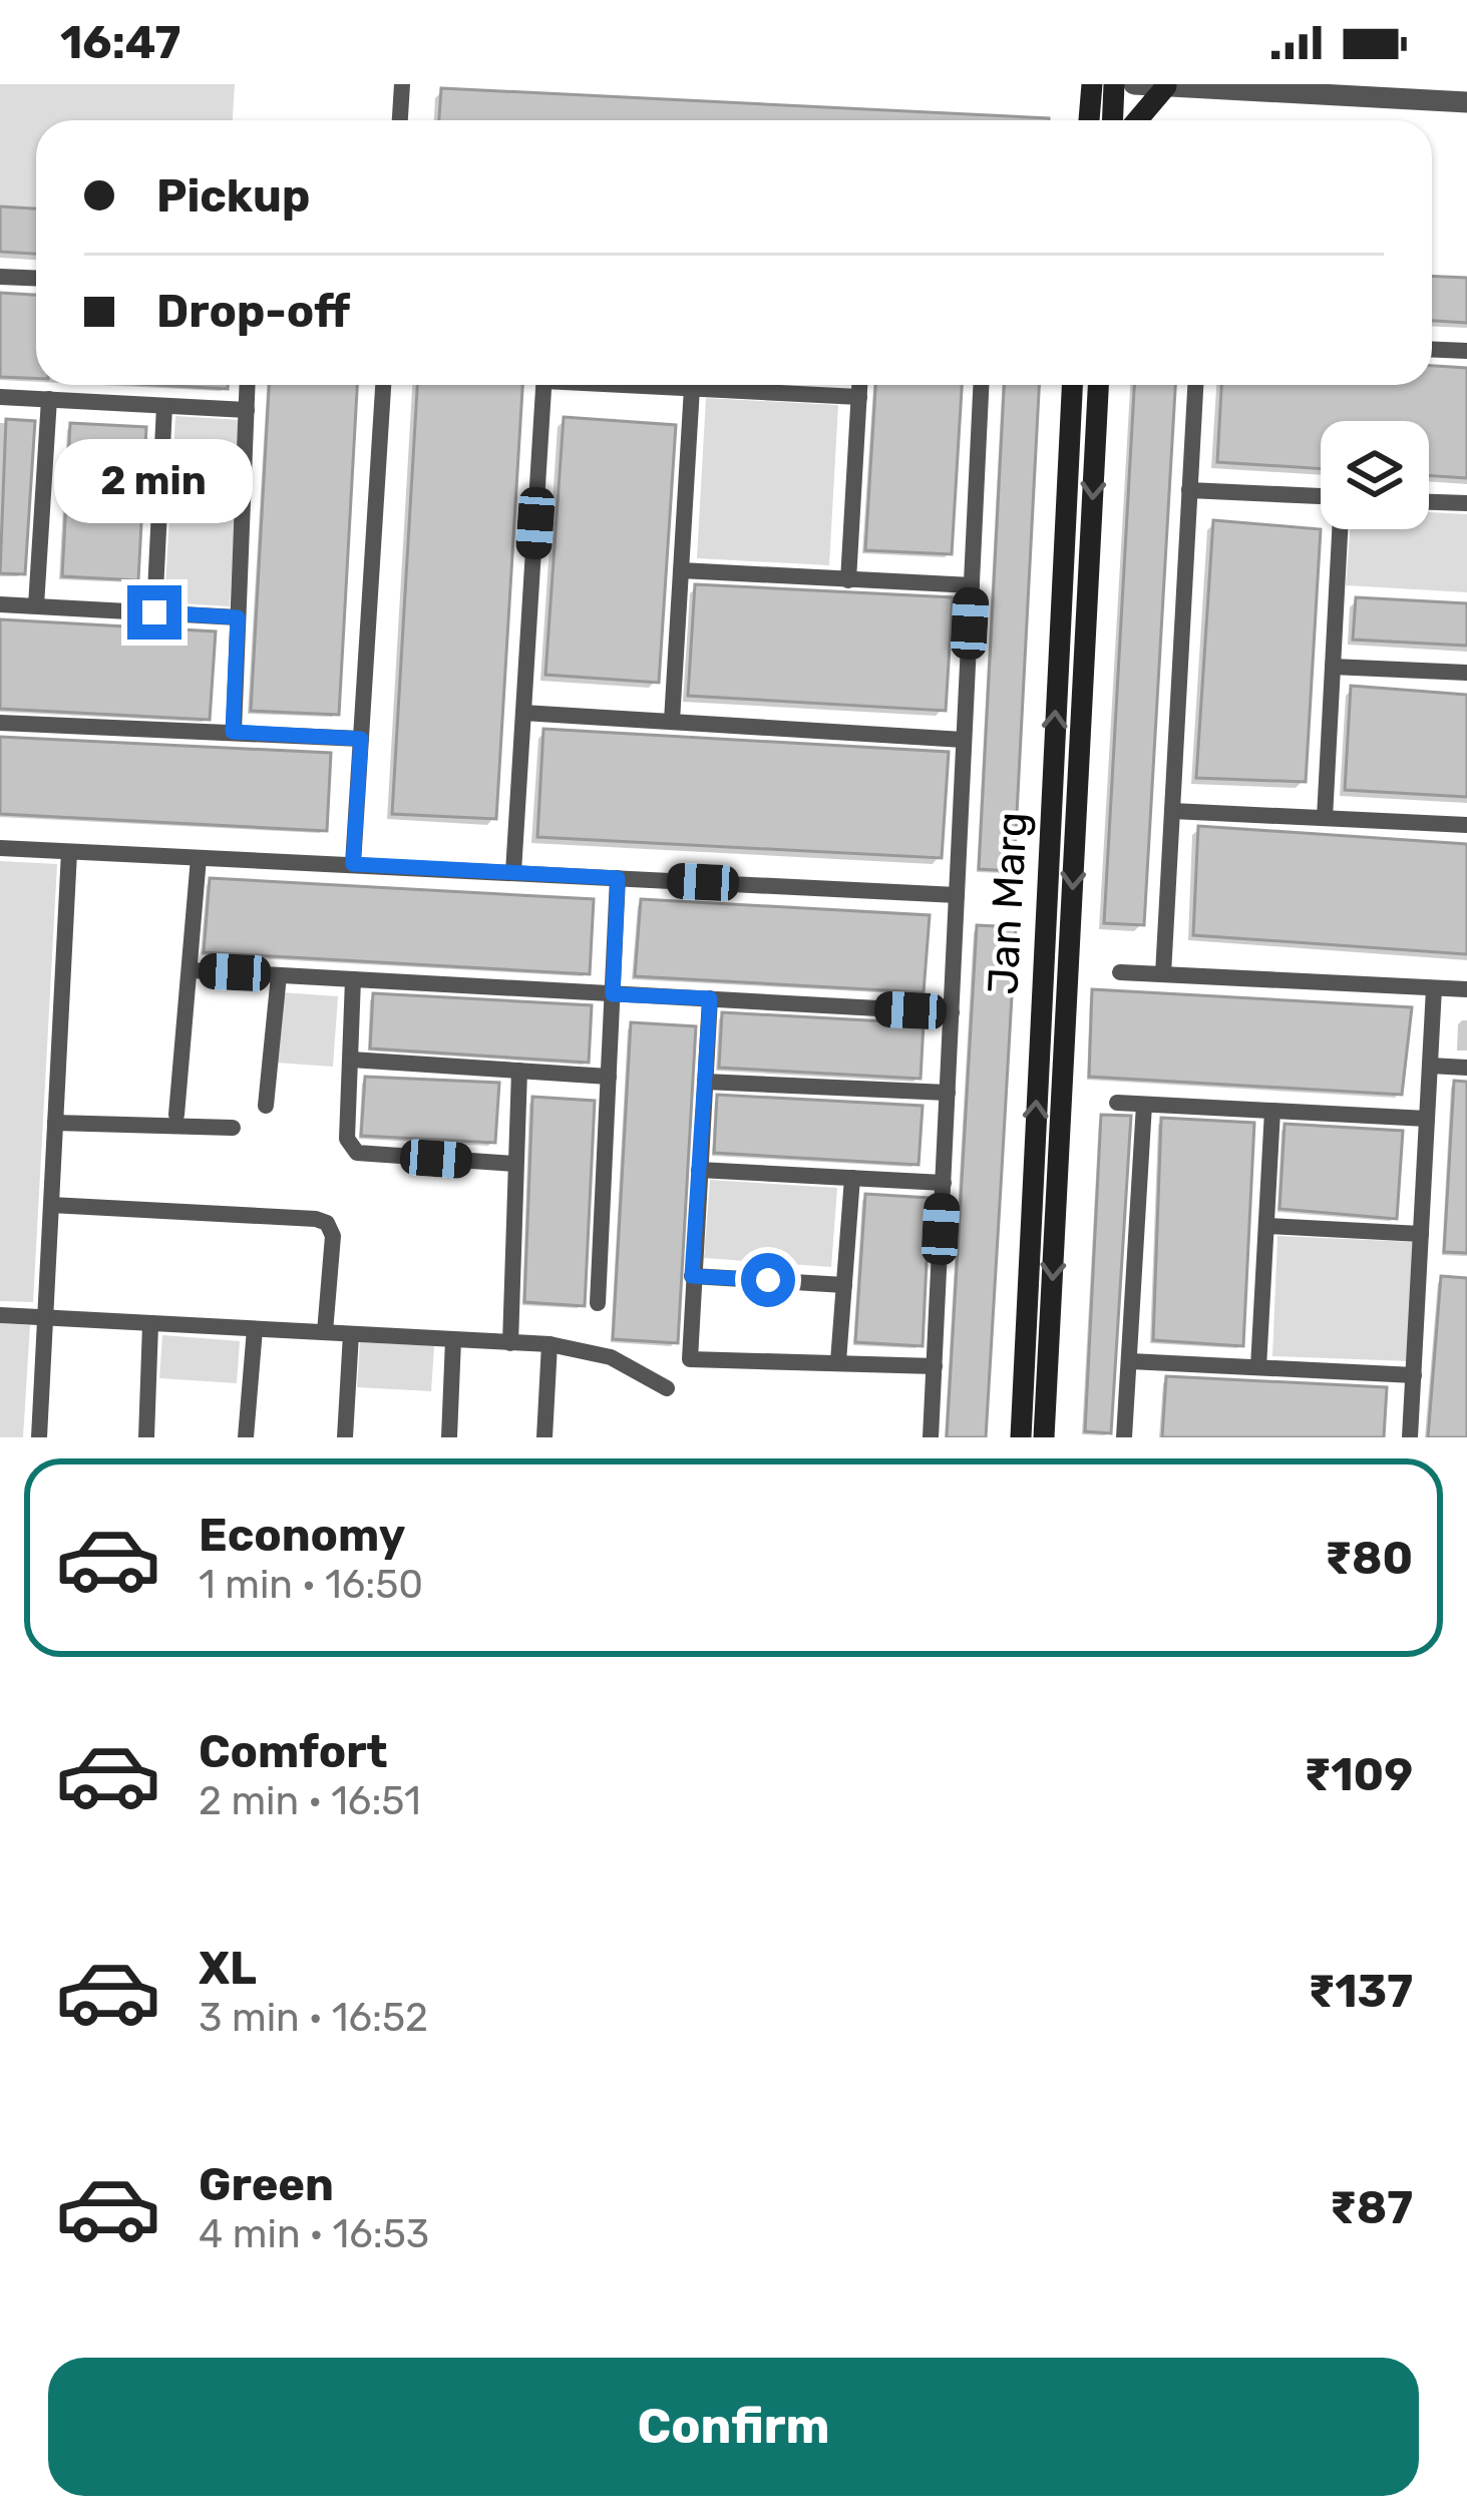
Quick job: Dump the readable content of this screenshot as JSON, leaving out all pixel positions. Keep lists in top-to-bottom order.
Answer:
{
  "streets": {
    "main road": ["Jan Marg"]
  },
  "page": {
    "status": "16:47",
    "banner": ["Pickup", "Drop-off"],
    "bubble": "2 min",
    "list": [
      {
        "name": "Economy",
        "note": "1 min · 16:50",
        "value": "₹80"
      },
      {
        "name": "Comfort",
        "note": "2 min · 16:51",
        "value": "₹109"
      },
      {
        "name": "XL",
        "note": "3 min · 16:52",
        "value": "₹137"
      },
      {
        "name": "Green",
        "note": "4 min · 16:53",
        "value": "₹87"
      }
    ],
    "buttons": "Confirm"
  }
}
